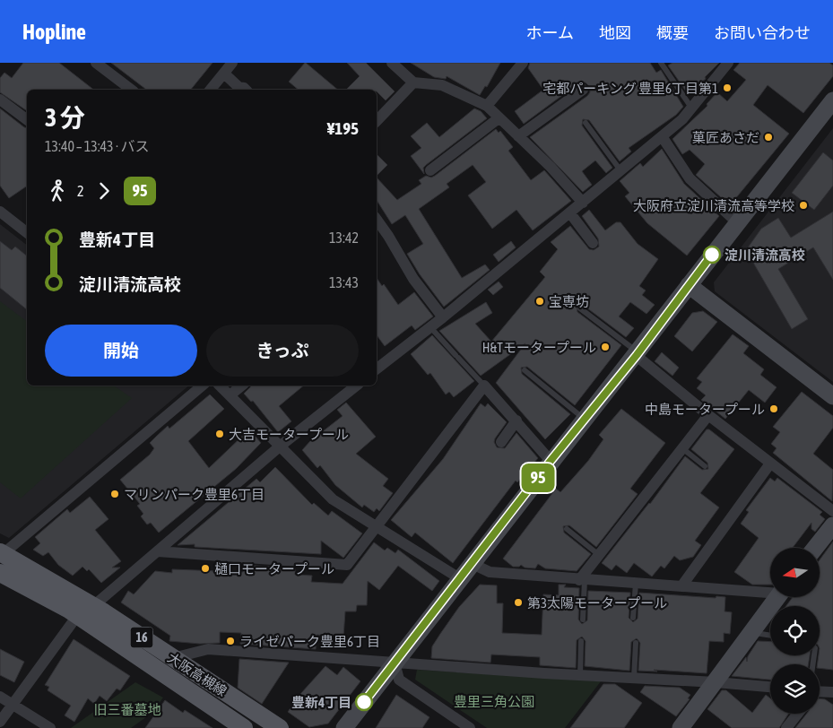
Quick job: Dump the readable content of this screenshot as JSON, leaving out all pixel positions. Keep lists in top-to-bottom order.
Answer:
{
  "streets": {
    "main road": ["16", "大阪高槻線"]
  },
  "parks": ["豊里三角公園", "旧三番墓地"],
  "places": [
    "宅都パーキング 豊里6丁目第1",
    "菓匠あさだ",
    "大阪府立淀川清流高等学校",
    "淀川清流高校",
    "宝専坊",
    "H&Tモータープール",
    "中島モータープール",
    "大吉モータープール",
    "マリンパーク豊里6丁目",
    "樋口モータープール",
    "第3太陽モータープール",
    "ライゼパーク豊里6丁目",
    "豊新4丁目"
  ],
  "lines": ["bus line 95"],
  "north": "left",
  "page": {
    "header": "Hopline",
    "nav": [
      "ホーム",
      "地図",
      "概要",
      "お問い合わせ"
    ],
    "on_map": "95",
    "heading": ["3 分", "13:40 – 13:43 · バス", "¥195"],
    "legs": ["2", "95"],
    "list": [
      {
        "name": "豊新4丁目",
        "value": "13:42"
      },
      {
        "name": "淀川清流高校",
        "value": "13:43"
      }
    ],
    "buttons": ["開始", "きっぷ"]
  }
}
